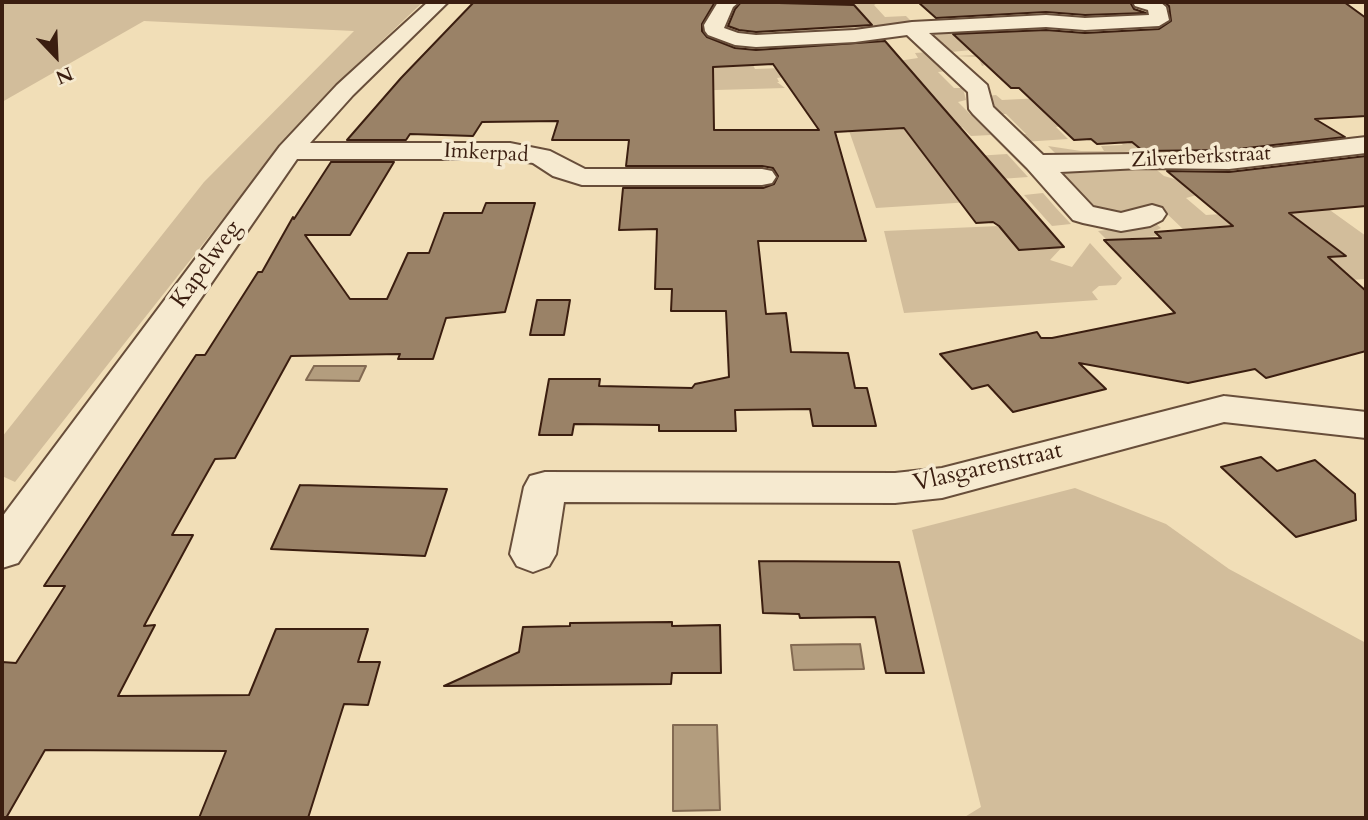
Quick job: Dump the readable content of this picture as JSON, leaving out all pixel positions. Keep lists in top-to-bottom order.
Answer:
{
  "streets": {
    "street": [
      "Imkerpad",
      "Zilverberkstraat",
      "Kapelweg",
      "Vlasgarenstraat"
    ]
  },
  "crossings": [
    ["Imkerpad", "Kapelweg"]
  ],
  "north": "bottom right"
}
